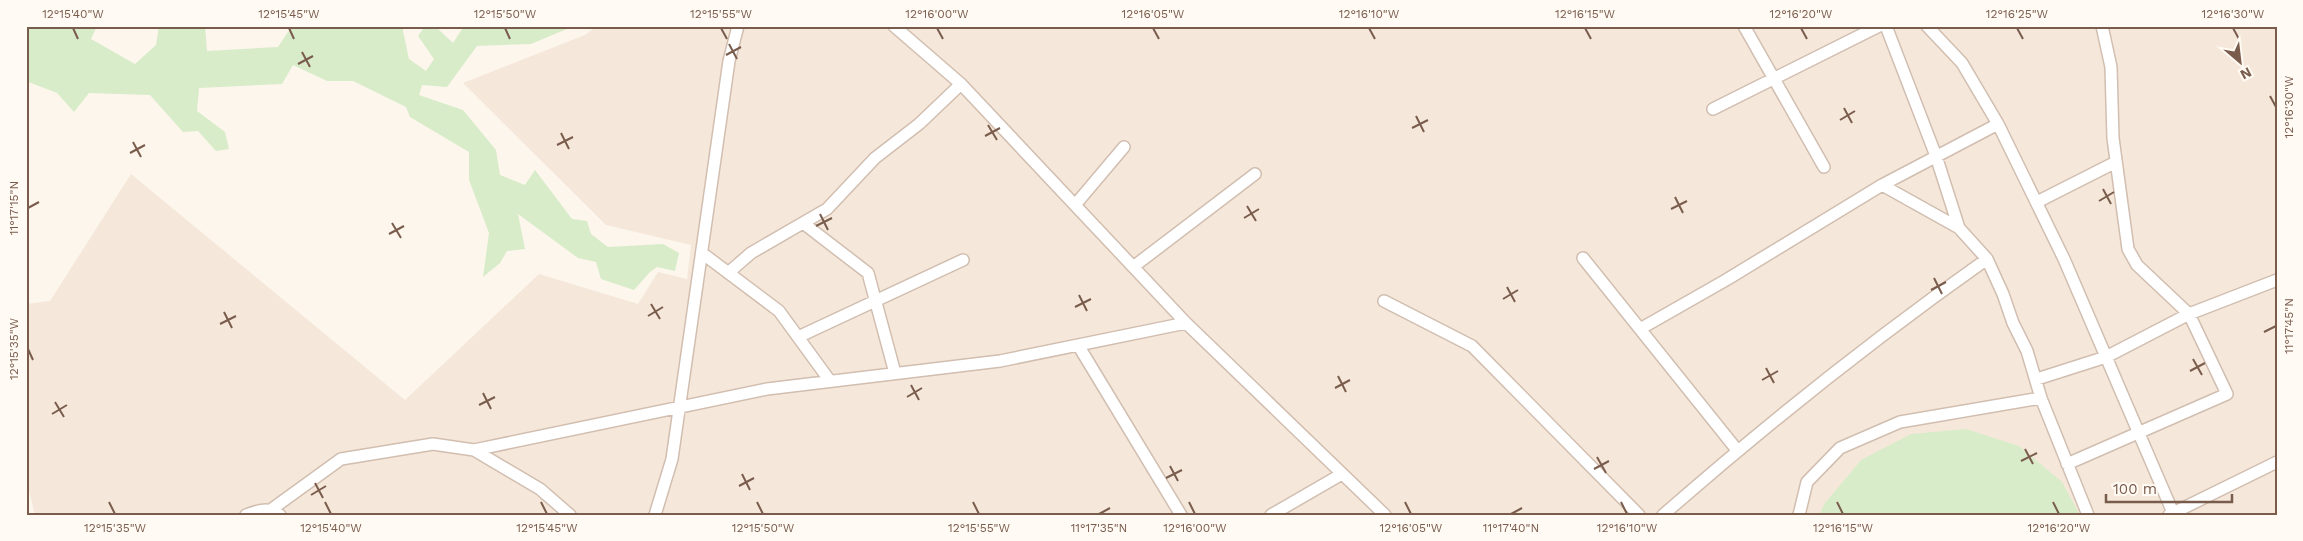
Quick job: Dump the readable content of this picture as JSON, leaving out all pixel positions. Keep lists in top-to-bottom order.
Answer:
{
  "scale_bar": "100 m",
  "north": "bottom right",
  "coordinates": [
    "12°15'40\"W",
    "12°15'45\"W",
    "12°15'50\"W",
    "12°15'55\"W",
    "12°16'00\"W",
    "12°16'05\"W",
    "12°16'10\"W",
    "12°16'15\"W",
    "12°16'20\"W",
    "12°16'25\"W",
    "12°16'30\"W",
    "11°17'15\"N",
    "11°17'45\"N",
    "12°15'35\"W",
    "11°17'35\"N",
    "11°17'40\"N"
  ]
}
